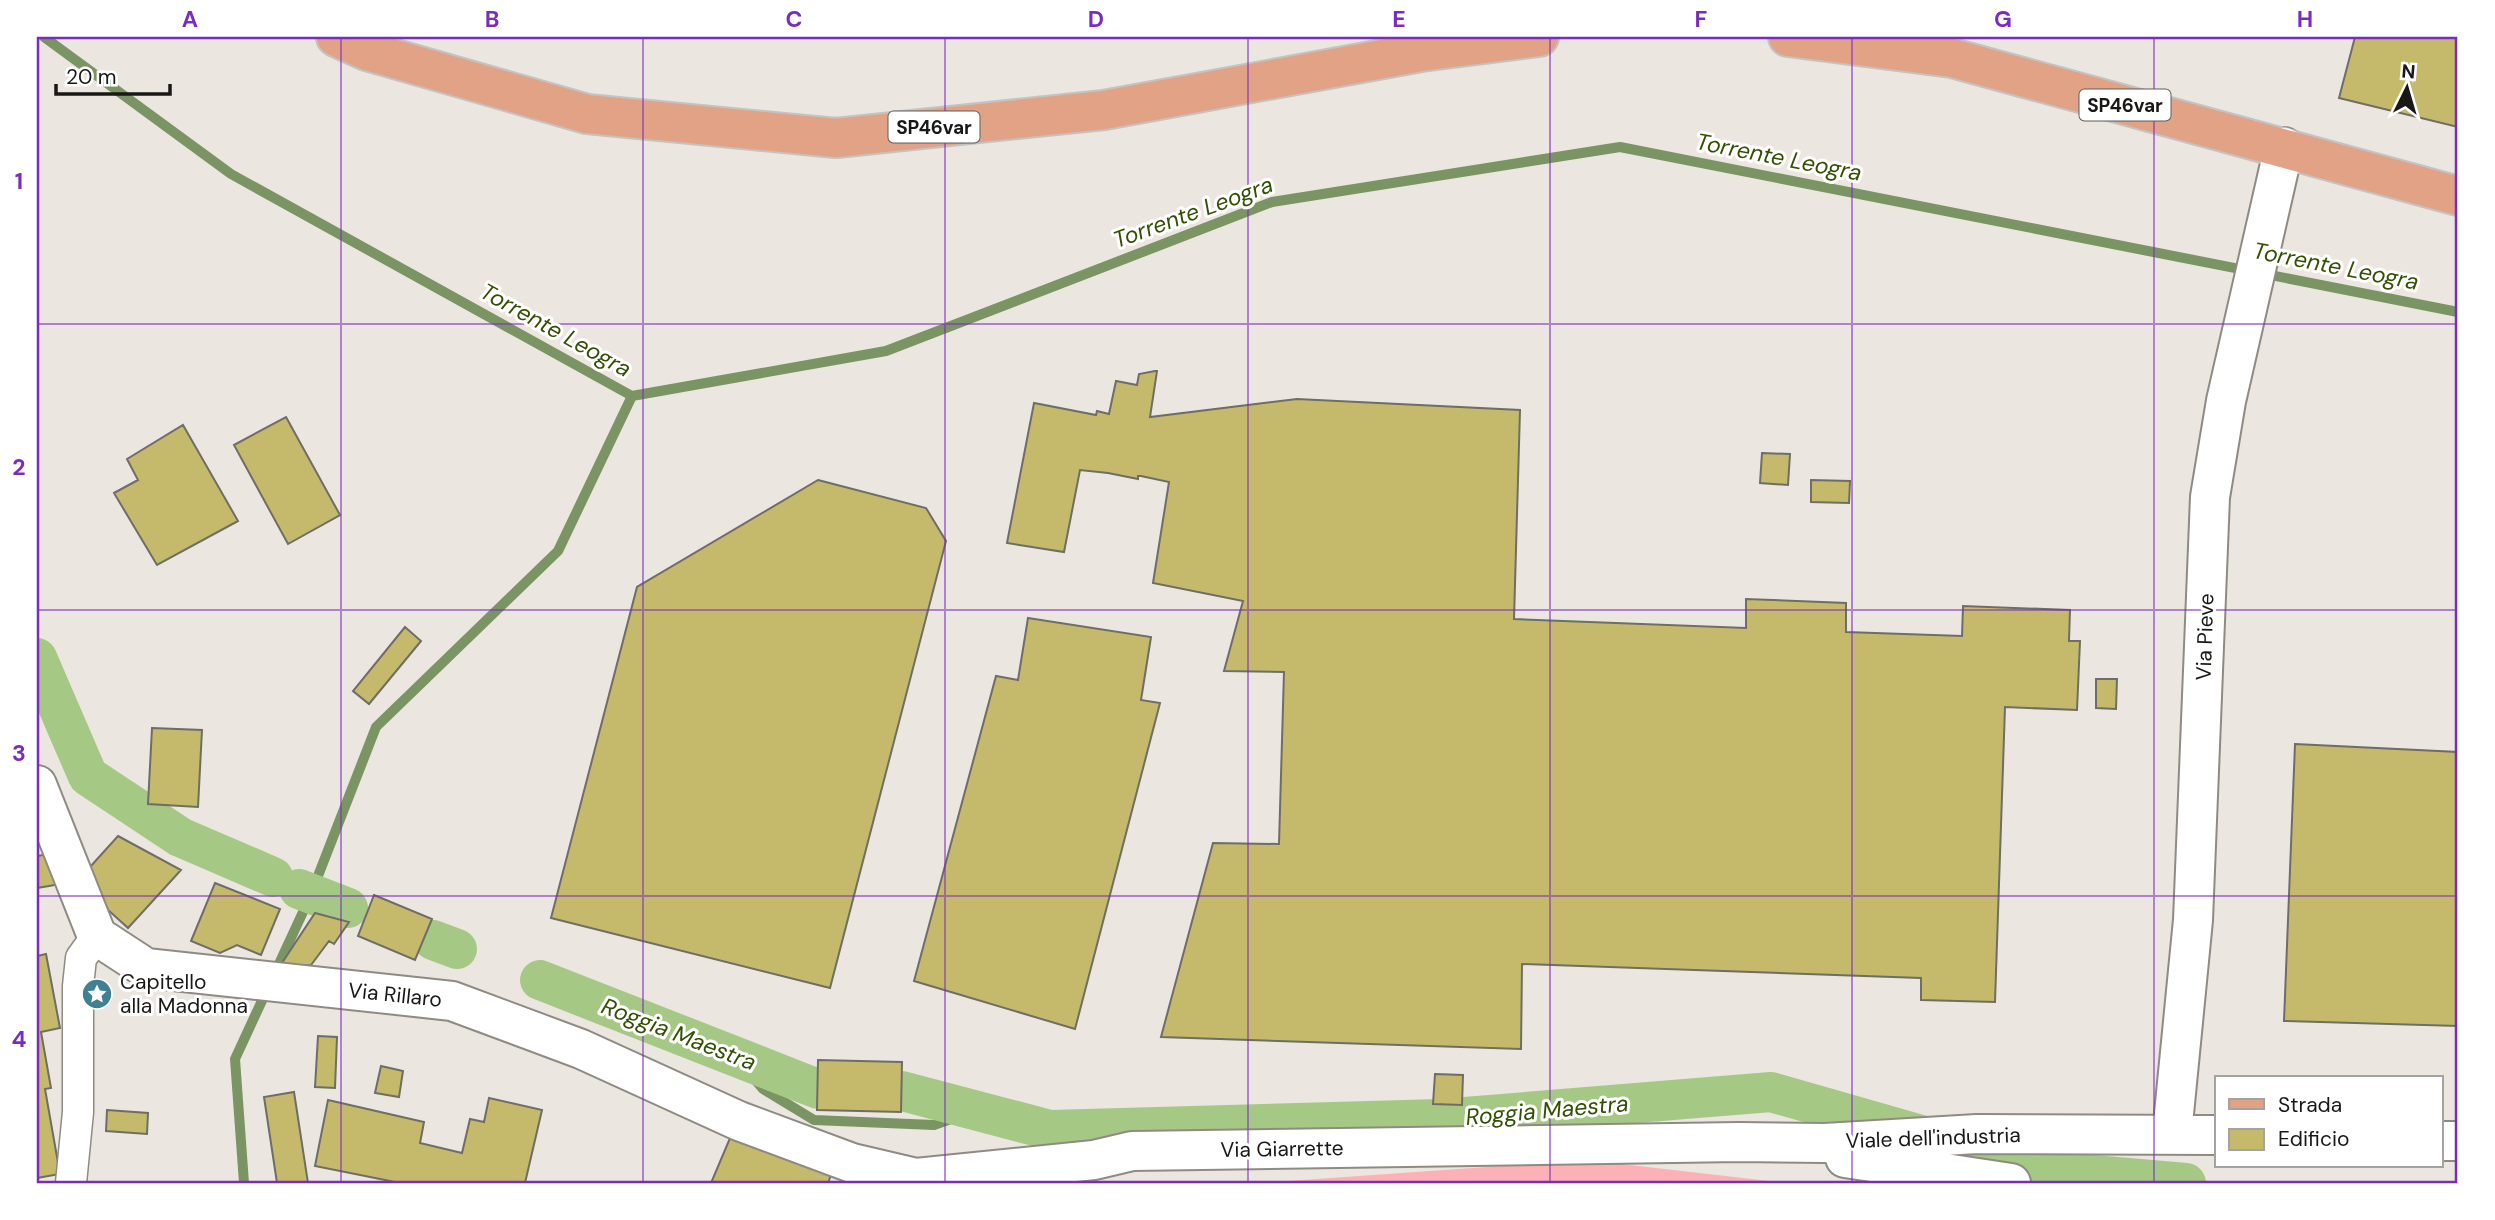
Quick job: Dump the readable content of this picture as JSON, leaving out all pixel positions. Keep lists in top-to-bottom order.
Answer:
{
  "streets": {
    "main road": ["SP46var"],
    "street": [
      "Via Pieve",
      "Via Rillaro",
      "Viale dell'industria",
      "Via Giarrette"
    ]
  },
  "crossings": [
    ["SP46var", "Via Pieve"],
    ["Via Pieve", "Viale dell'industria"],
    ["Via Rillaro", "Via Giarrette"],
    ["Viale dell'industria", "Via Giarrette"]
  ],
  "water": ["Torrente Leogra", "Roggia Maestra"],
  "places": {
    "place": ["Capitello alla Madonna"]
  },
  "legend": ["Strada", "Edificio"],
  "scale_bar": "20 m",
  "north": "top",
  "grid": {
    "columns": [
      "A",
      "B",
      "C",
      "D",
      "E",
      "F",
      "G",
      "H"
    ],
    "rows": [
      "1",
      "2",
      "3",
      "4"
    ]
  }
}
